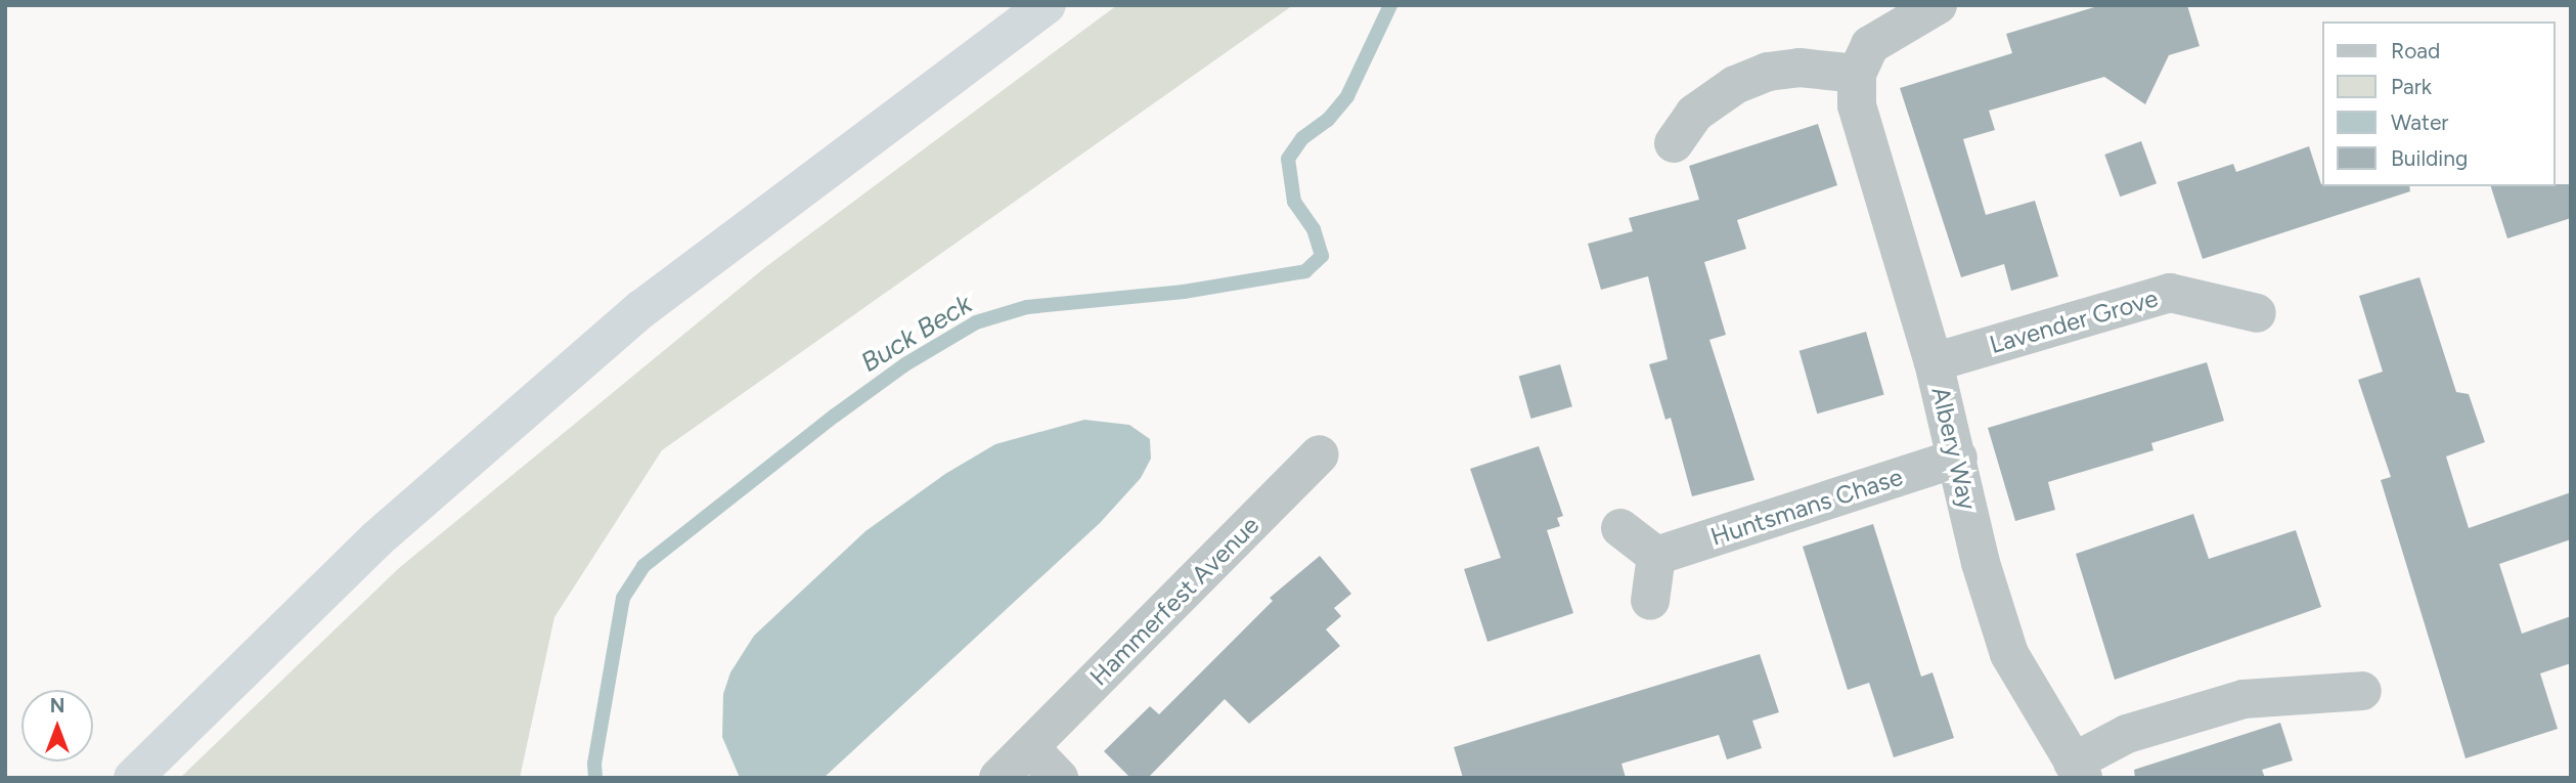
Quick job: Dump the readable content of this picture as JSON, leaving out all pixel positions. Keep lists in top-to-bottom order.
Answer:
{
  "streets": {
    "street": [
      "Lavender Grove",
      "Albery Way",
      "Huntsmans Chase",
      "Hammerfest Avenue"
    ]
  },
  "crossings": [
    ["Lavender Grove", "Albery Way"],
    ["Albery Way", "Huntsmans Chase"]
  ],
  "water": ["Buck Beck"],
  "legend": [
    "Road",
    "Park",
    "Water",
    "Building"
  ],
  "north": "top"
}
